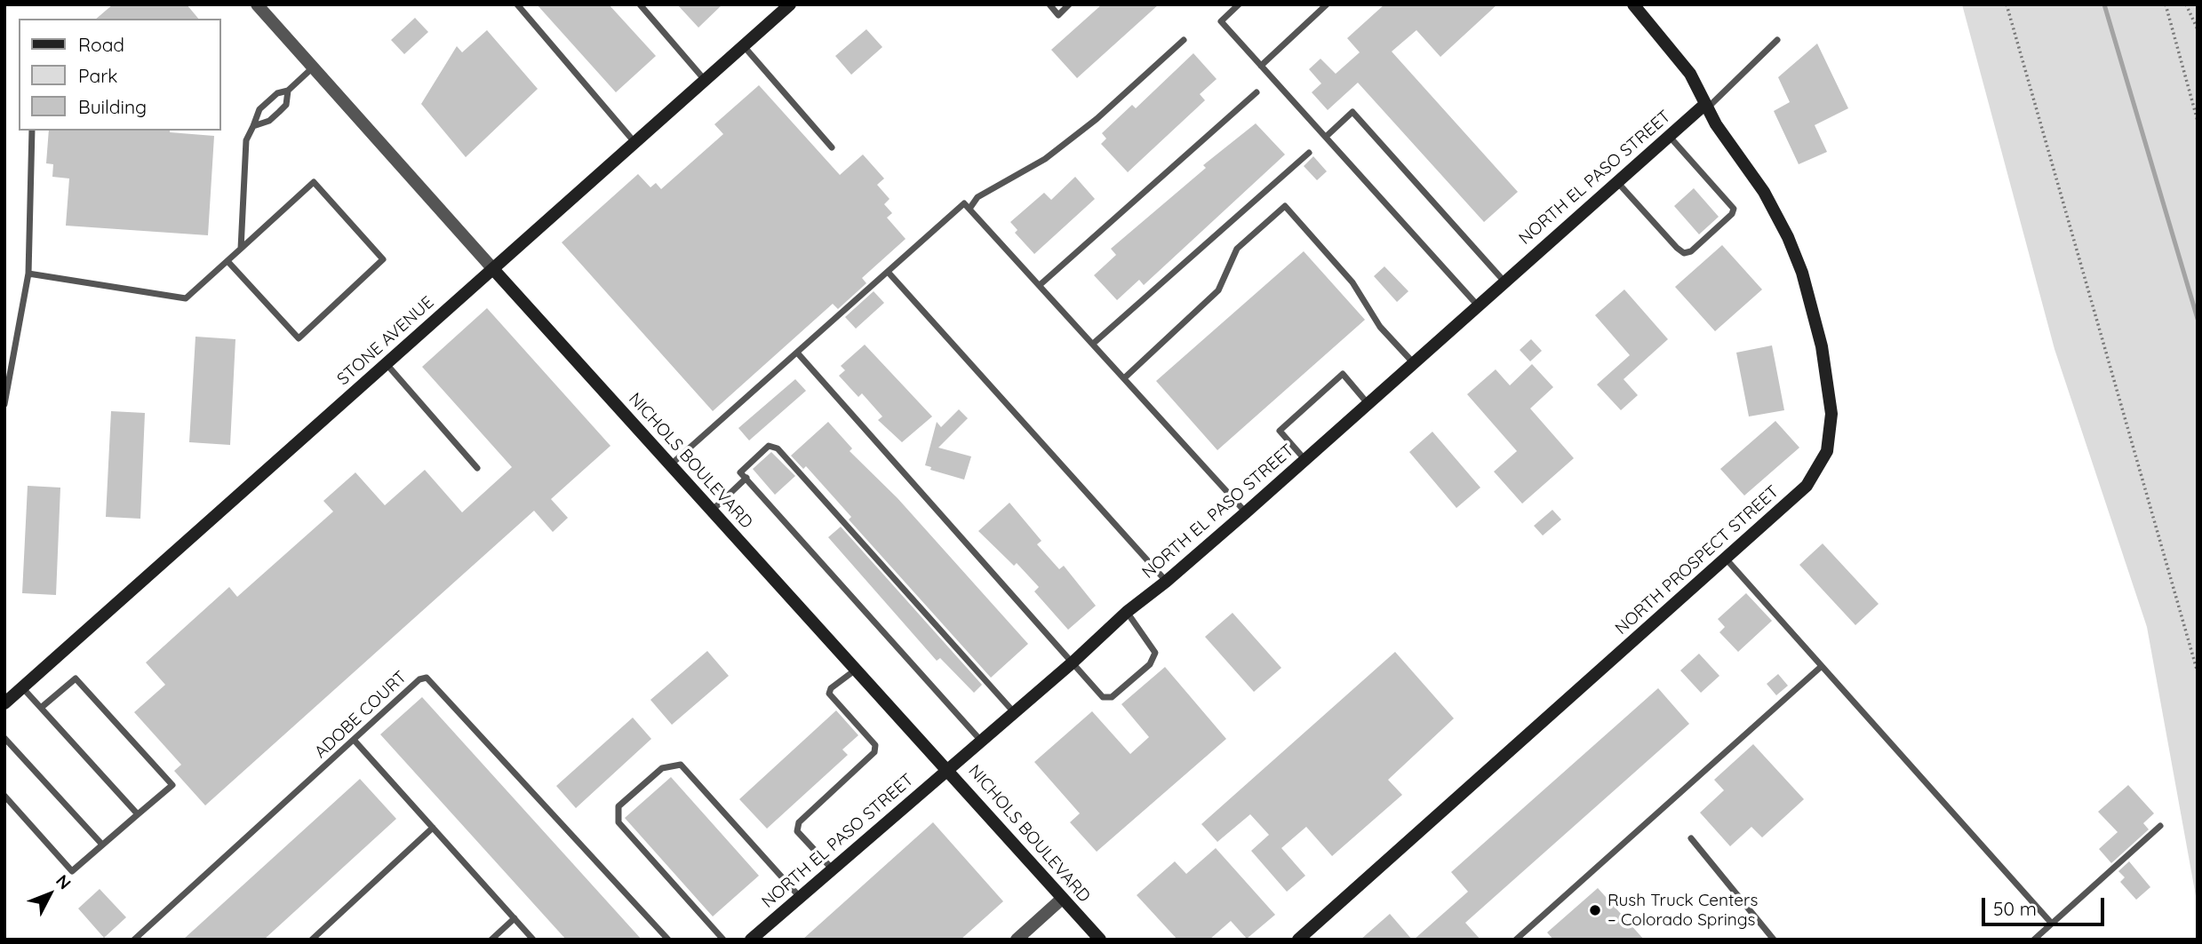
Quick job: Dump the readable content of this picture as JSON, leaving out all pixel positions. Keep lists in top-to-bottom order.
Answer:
{
  "streets": {
    "street": [
      "NORTH EL PASO STREET",
      "STONE AVENUE",
      "NICHOLS BOULEVARD",
      "NORTH PROSPECT STREET"
    ],
    "lane": ["ADOBE COURT"]
  },
  "crossings": [
    ["NORTH EL PASO STREET", "NICHOLS BOULEVARD"],
    ["NORTH EL PASO STREET", "NORTH PROSPECT STREET"],
    ["STONE AVENUE", "NICHOLS BOULEVARD"]
  ],
  "places": ["Rush Truck Centers – Colorado Springs"],
  "legend": ["Road", "Park", "Building"],
  "scale_bar": "50 m",
  "north": "top right"
}
